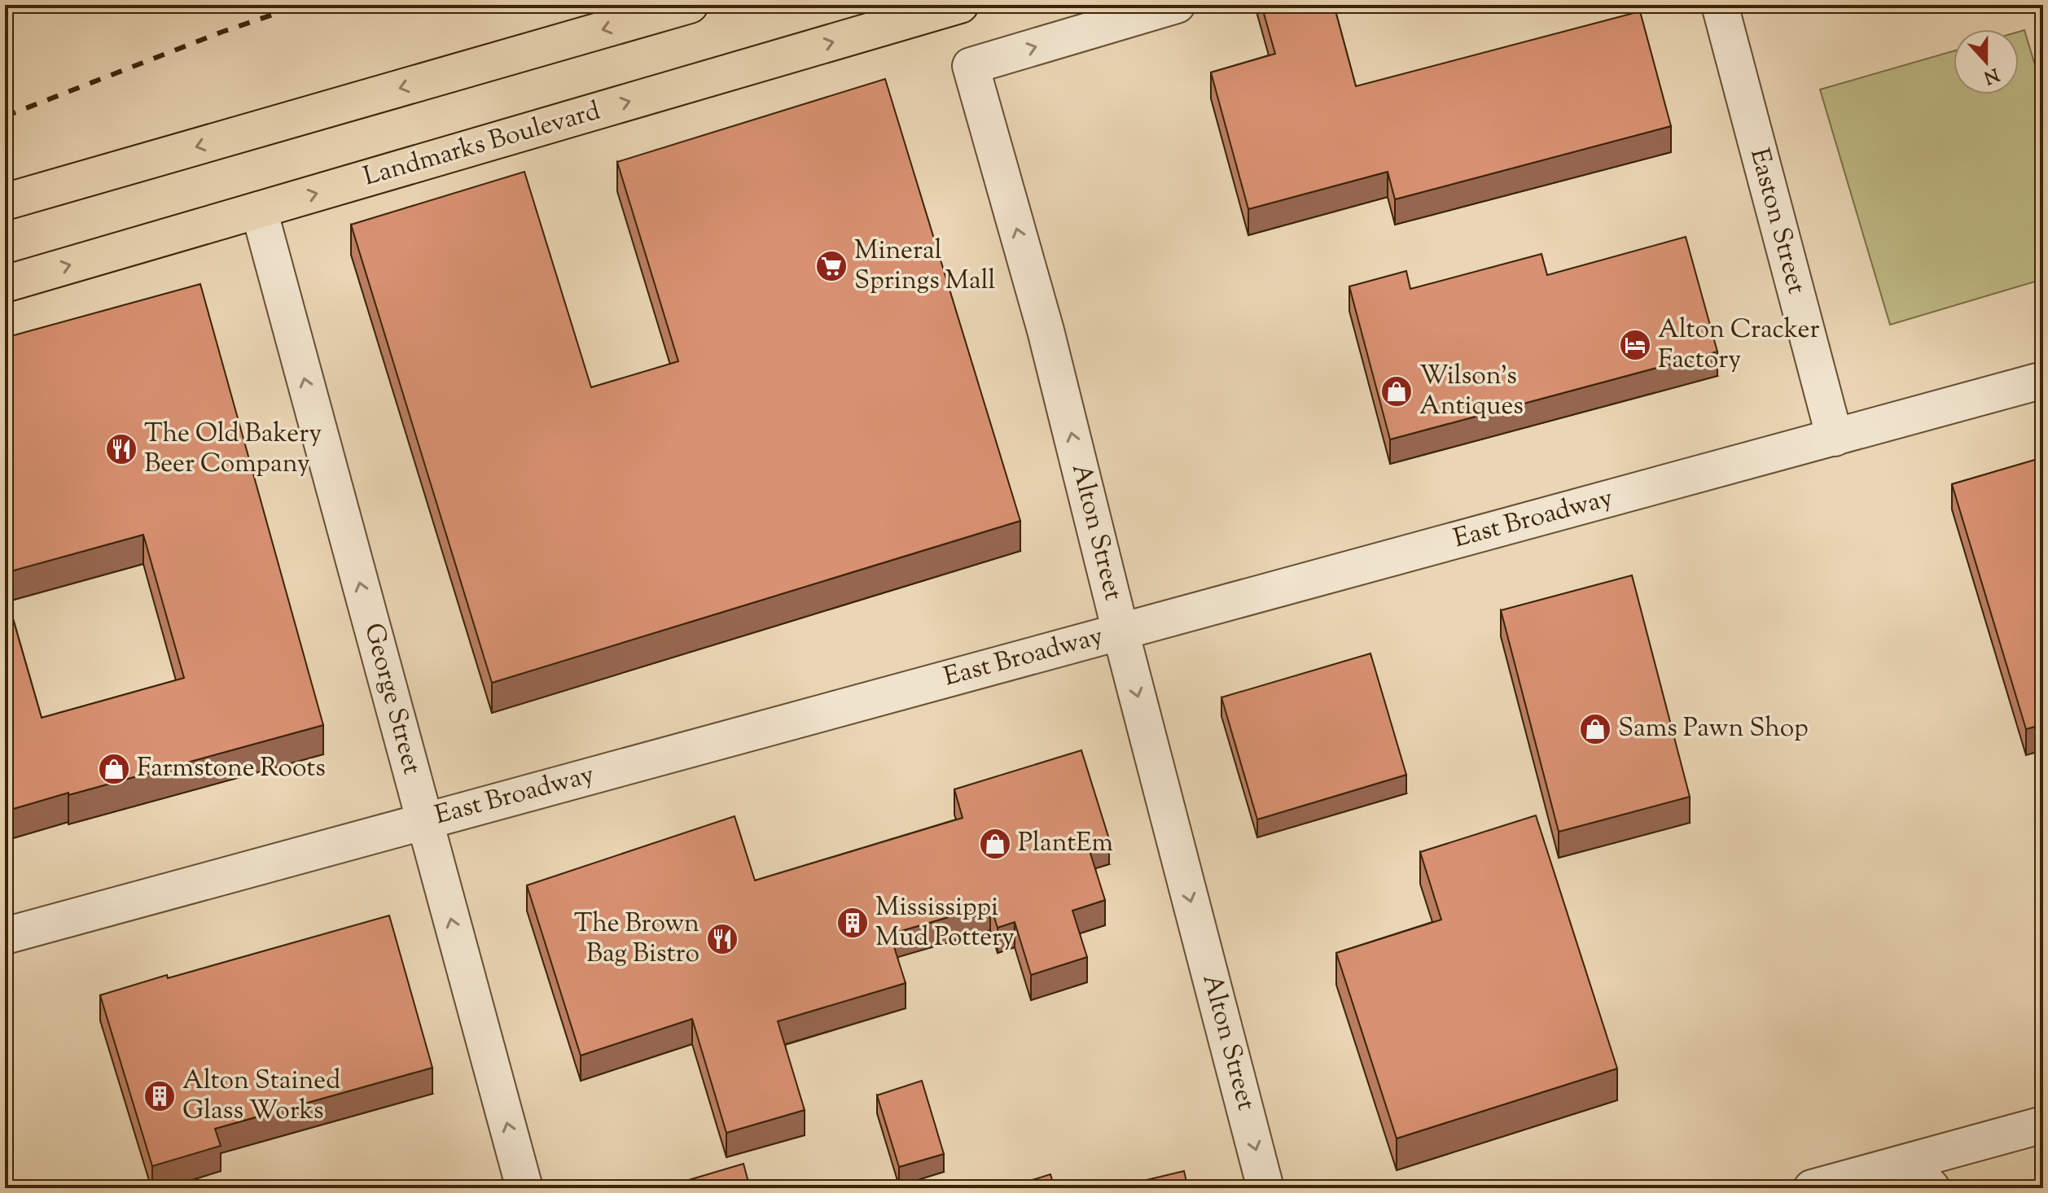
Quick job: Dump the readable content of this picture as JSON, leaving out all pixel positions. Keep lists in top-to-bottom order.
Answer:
{
  "streets": {
    "highway": ["Landmarks Boulevard"],
    "street": [
      "Easton Street",
      "East Broadway",
      "Alton Street",
      "George Street"
    ]
  },
  "crossings": [
    ["Landmarks Boulevard", "George Street"],
    ["Easton Street", "East Broadway"],
    ["East Broadway", "Alton Street"],
    ["East Broadway", "George Street"]
  ],
  "one_way": ["George Street"],
  "places": {
    "supermarket": ["Mineral Springs Mall"],
    "hotel": ["Alton Cracker Factory"],
    "shop": [
      "Wilson's Antiques",
      "Sams Pawn Shop",
      "Farmstone Roots",
      "PlantEm"
    ],
    "restaurant": ["The Old Bakery Beer Company", "The Brown Bag Bistro"],
    "building": ["Mississippi Mud Pottery", "Alton Stained Glass Works"]
  },
  "north": "bottom"
}
